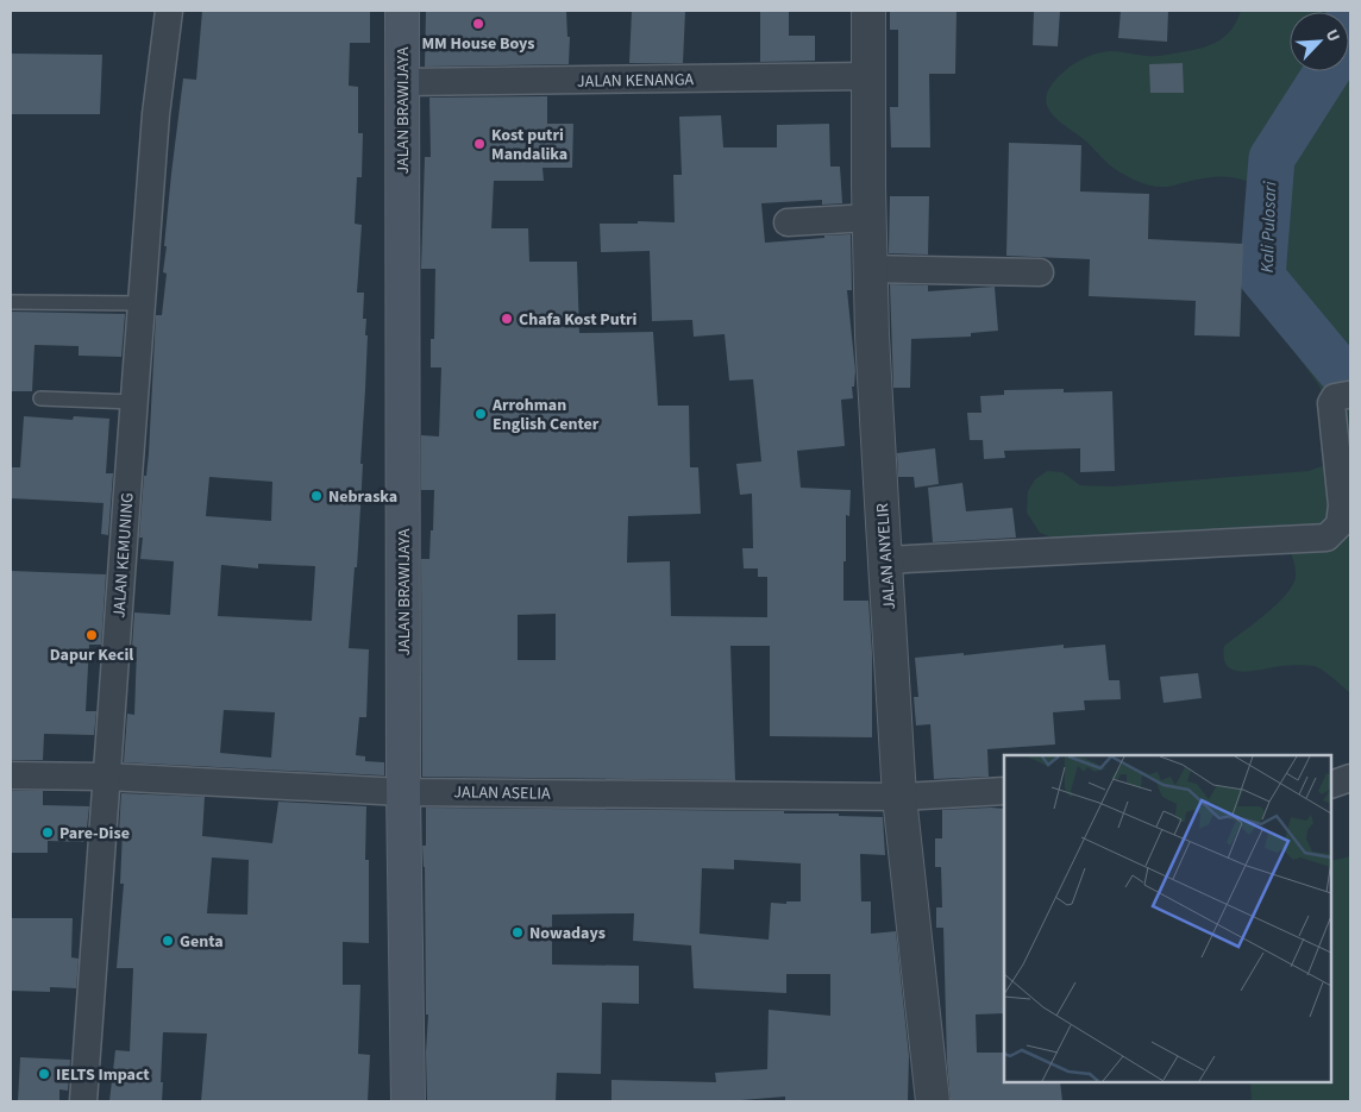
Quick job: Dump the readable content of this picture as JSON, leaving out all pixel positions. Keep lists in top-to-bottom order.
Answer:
{
  "streets": {
    "main road": ["JALAN BRAWIJAYA"],
    "street": [
      "JALAN KENANGA",
      "JALAN KEMUNING",
      "JALAN ANYELIR",
      "JALAN ASELIA"
    ]
  },
  "crossings": [
    ["JALAN KENANGA", "JALAN BRAWIJAYA"],
    ["JALAN KENANGA", "JALAN ANYELIR"],
    ["JALAN BRAWIJAYA", "JALAN ASELIA"],
    ["JALAN KEMUNING", "JALAN ASELIA"],
    ["JALAN ANYELIR", "JALAN ASELIA"]
  ],
  "water": ["Kali Pulosari"],
  "places": [
    "MM House Boys",
    "Kost putri Mandalika",
    "Chafa Kost Putri",
    "Arrohman English Center",
    "Nebraska",
    "Dapur Kecil",
    "Pare-Dise",
    "Nowadays",
    "Genta",
    "IELTS Impact"
  ],
  "north": "top right"
}
